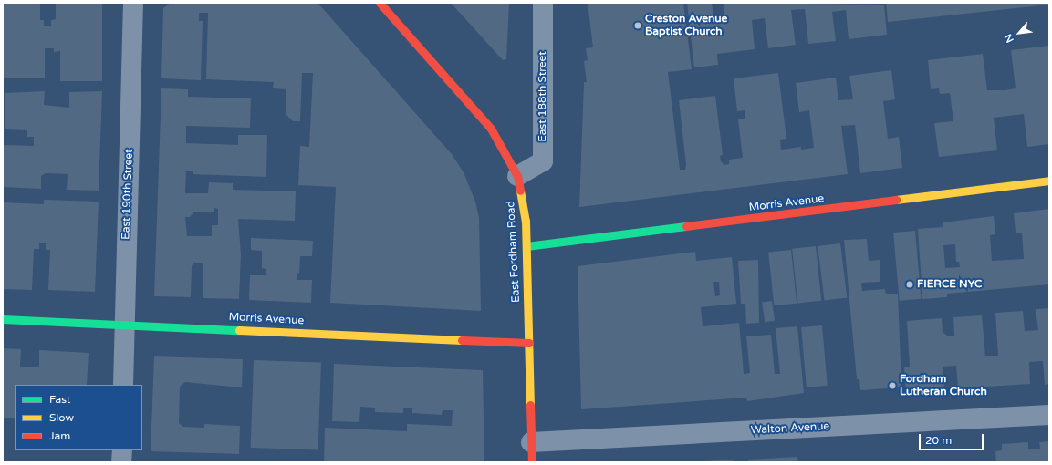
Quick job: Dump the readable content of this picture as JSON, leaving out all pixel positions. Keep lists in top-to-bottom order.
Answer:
{
  "streets": {
    "street": [
      "East 188th Street",
      "East 190th Street",
      "Morris Avenue",
      "East Fordham Road",
      "Walton Avenue"
    ]
  },
  "crossings": [
    ["East 188th Street", "East Fordham Road"],
    ["East 190th Street", "Morris Avenue"],
    ["Morris Avenue", "East Fordham Road"],
    ["East Fordham Road", "Walton Avenue"]
  ],
  "places": ["Creston Avenue Baptist Church", "FIERCE NYC", "Fordham Lutheran Church"],
  "legend": ["Fast", "Slow", "Jam"],
  "scale_bar": "20 m",
  "north": "bottom left"
}
